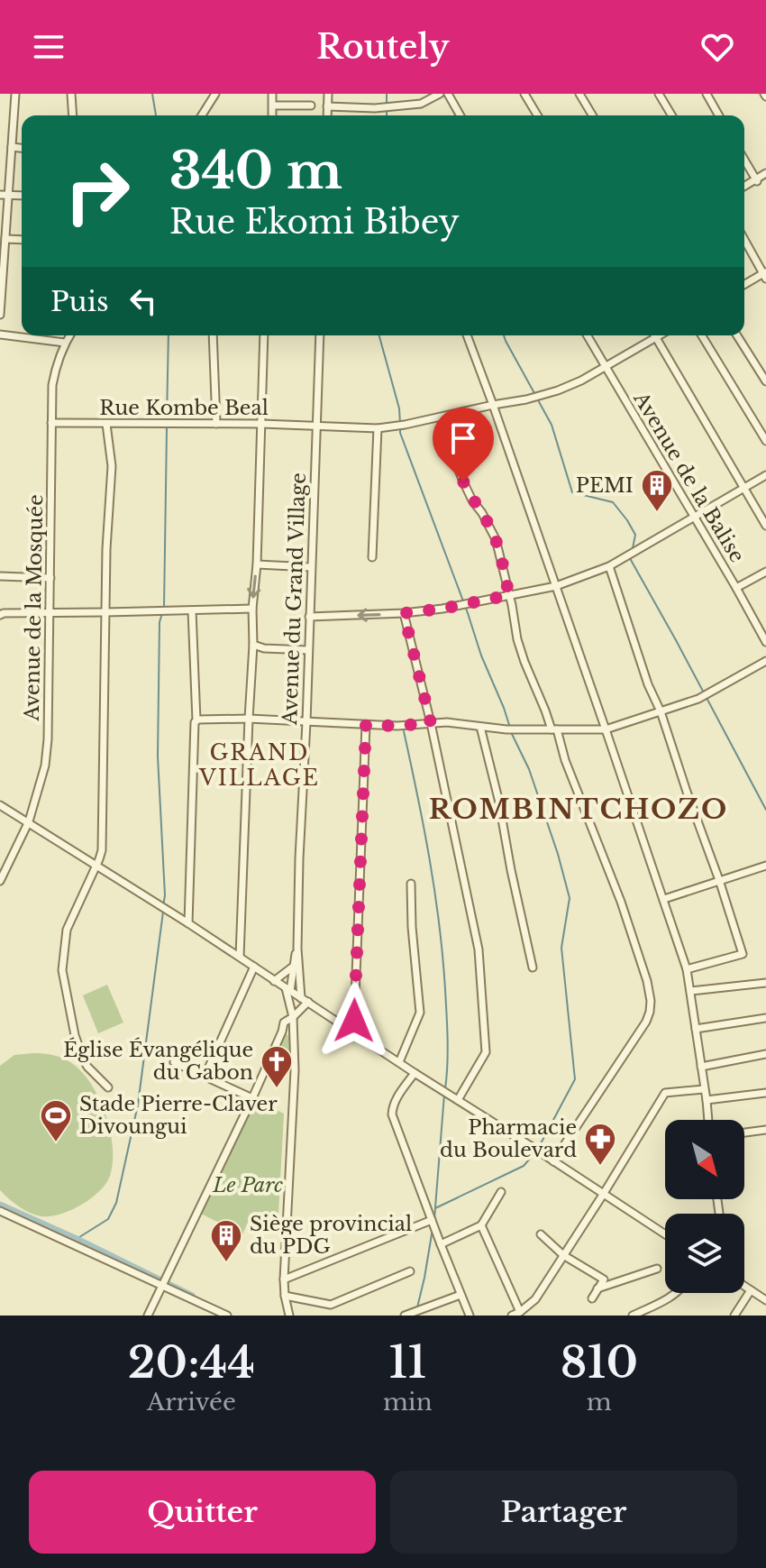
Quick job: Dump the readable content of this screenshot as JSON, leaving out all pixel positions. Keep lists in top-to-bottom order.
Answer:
{
  "streets": {
    "street": [
      "Rue Kombe Beal",
      "Avenue de la Balise",
      "Avenue du Grand Village",
      "Avenue de la Mosquée"
    ]
  },
  "crossings": [
    ["Rue Kombe Beal", "Avenue de la Balise"],
    ["Rue Kombe Beal", "Avenue du Grand Village"],
    ["Rue Kombe Beal", "Avenue de la Mosquée"]
  ],
  "districts": ["GRAND VILLAGE", "ROMBINTCHOZO"],
  "parks": ["Le Parc"],
  "places": {
    "building": ["PEMI", "Siège provincial du PDG"],
    "church": ["Église Évangélique du Gabon"],
    "sports": ["Stade Pierre-Claver Divoungui"],
    "pharmacy": ["Pharmacie du Boulevard"]
  },
  "north": "bottom right",
  "page": {
    "header": "Routely",
    "turn": ["340 m", "Rue Ekomi Bibey"],
    "then": "Puis",
    "eta": [
      "20:44",
      "Arrivée",
      "11",
      "min",
      "810",
      "m"
    ],
    "buttons": ["Quitter", "Partager"]
  }
}
